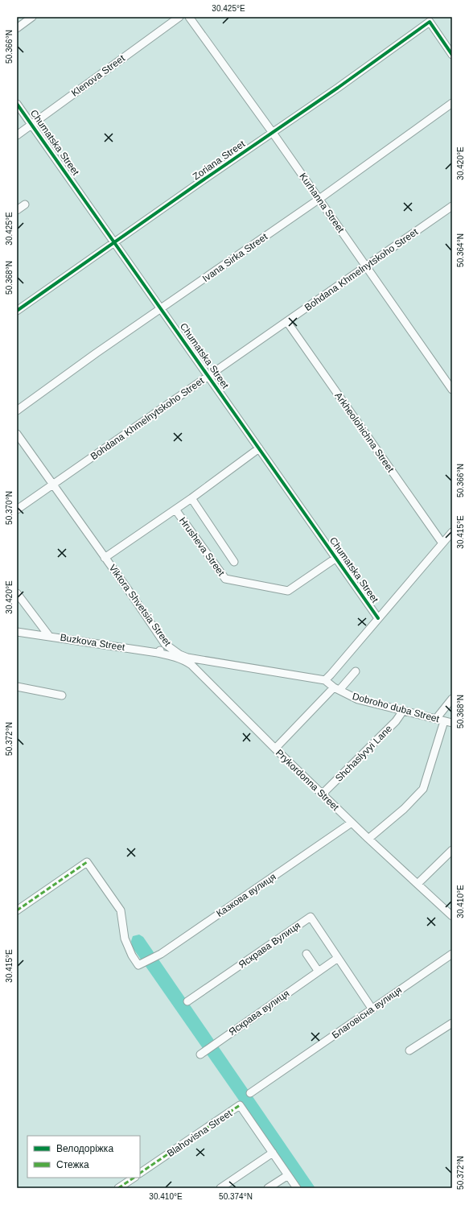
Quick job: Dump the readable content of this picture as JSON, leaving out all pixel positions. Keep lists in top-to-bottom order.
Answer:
{
  "streets": {
    "street": [
      "Klenova Street",
      "Chumatska Street",
      "Zoriana Street",
      "Kurhanna Street",
      "Ivana Sirka Street",
      "Bohdana Khmelnytskoho Street",
      "Arkheolohichna Street",
      "Hrusheva Street",
      "Viktora Shvetsia Street",
      "Buzkova Street",
      "Dobroho duba Street",
      "Shchaslyvyi Lane",
      "Prykordonna Street",
      "Казкова вулиця",
      "Яскрава Вулиця",
      "Яскрава вулиця",
      "Благовісна вулиця",
      "Blahovisna Street"
    ]
  },
  "crossings": [
    ["Klenova Street", "Chumatska Street"],
    ["Chumatska Street", "Zoriana Street"],
    ["Chumatska Street", "Ivana Sirka Street"],
    ["Chumatska Street", "Bohdana Khmelnytskoho Street"],
    ["Chumatska Street", "Hrusheva Street"],
    ["Zoriana Street", "Kurhanna Street"],
    ["Kurhanna Street", "Ivana Sirka Street"],
    ["Kurhanna Street", "Bohdana Khmelnytskoho Street"],
    ["Bohdana Khmelnytskoho Street", "Arkheolohichna Street"],
    ["Bohdana Khmelnytskoho Street", "Viktora Shvetsia Street"],
    ["Hrusheva Street", "Viktora Shvetsia Street"],
    ["Viktora Shvetsia Street", "Dobroho duba Street"],
    ["Buzkova Street", "Prykordonna Street"],
    ["Dobroho duba Street", "Shchaslyvyi Lane"],
    ["Shchaslyvyi Lane", "Prykordonna Street"],
    ["Prykordonna Street", "Казкова вулиця"],
    ["Яскрава Вулиця", "Яскрава вулиця"]
  ],
  "legend": ["Велодоріжка", "Стежка"],
  "coordinates": [
    "30.425°E",
    "50.366°N",
    "30.420°E",
    "50.364°N",
    "50.368°N",
    "50.370°N",
    "30.415°E",
    "50.372°N",
    "30.410°E",
    "50.374°N"
  ]
}
